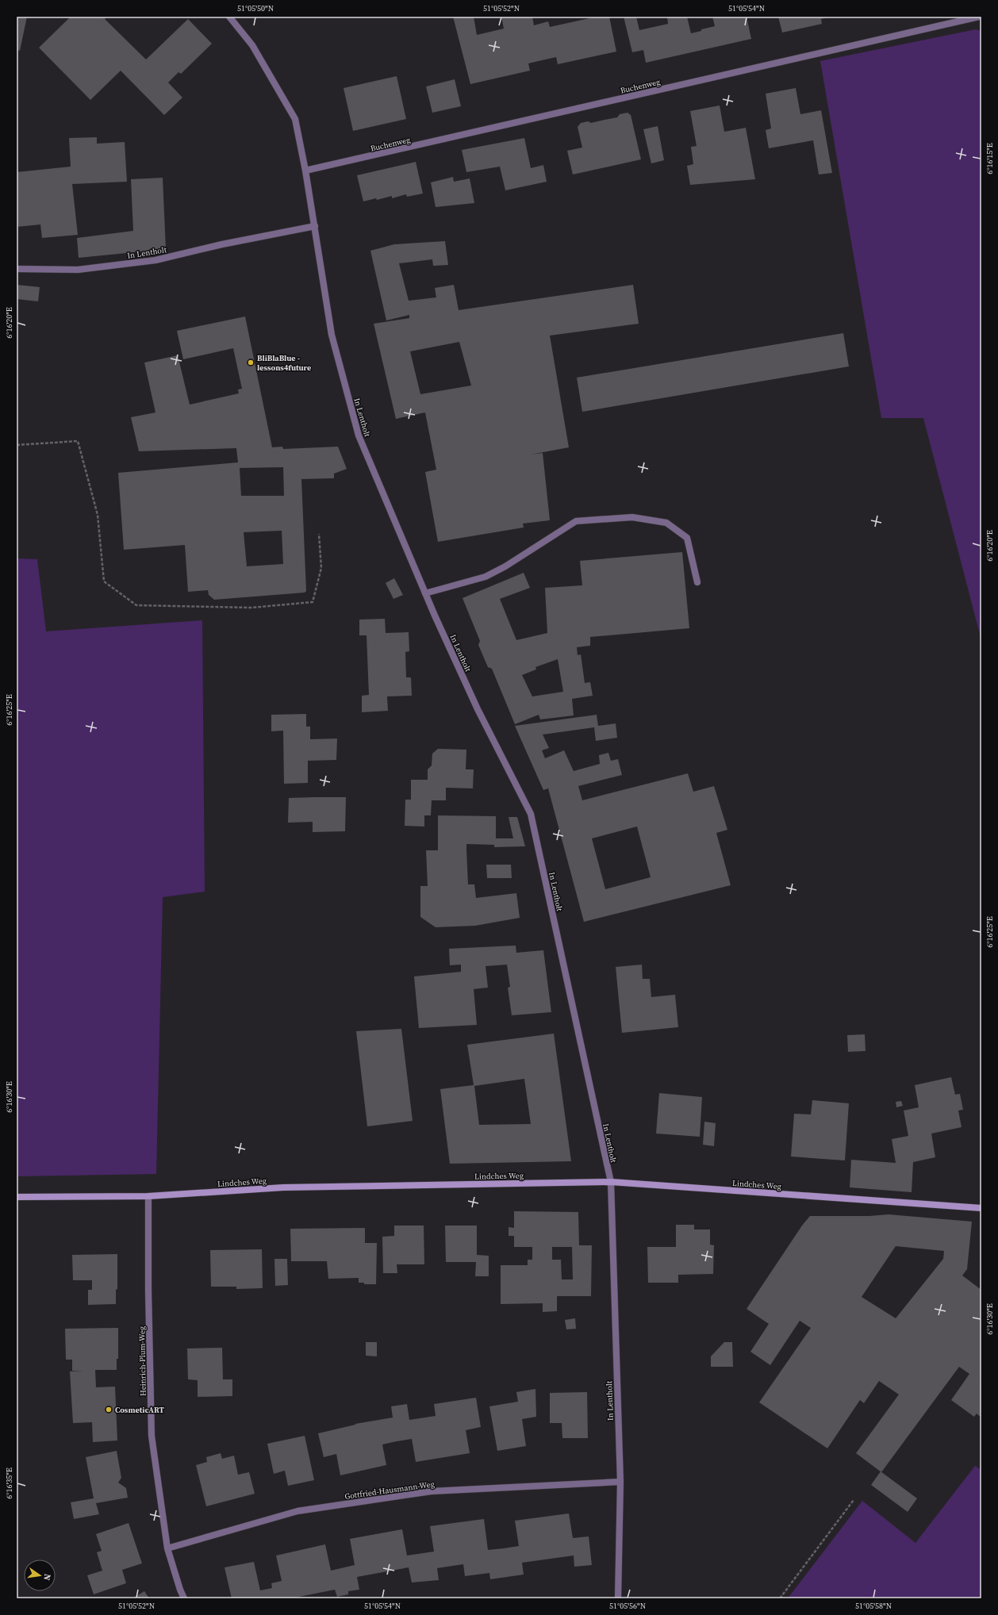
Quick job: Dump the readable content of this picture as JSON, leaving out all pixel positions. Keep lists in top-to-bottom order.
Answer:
{
  "streets": {
    "street": [
      "Buchenweg",
      "In Lentholt",
      "Lindches Weg",
      "Heinrich-Plum-Weg",
      "Gottfried-Hausmann-Weg"
    ]
  },
  "crossings": [
    ["Buchenweg", "In Lentholt"],
    ["In Lentholt", "Lindches Weg"],
    ["In Lentholt", "Gottfried-Hausmann-Weg"],
    ["Lindches Weg", "Heinrich-Plum-Weg"],
    ["Heinrich-Plum-Weg", "Gottfried-Hausmann-Weg"]
  ],
  "places": ["BliBlaBlue - lessons4future", "CosmeticART"],
  "north": "right",
  "coordinates": [
    "51°05'50\"N",
    "51°05'52\"N",
    "51°05'54\"N",
    "6°16'15\"E",
    "6°16'20\"E",
    "6°16'25\"E",
    "6°16'30\"E",
    "6°16'35\"E",
    "51°05'56\"N",
    "51°05'58\"N"
  ]
}
